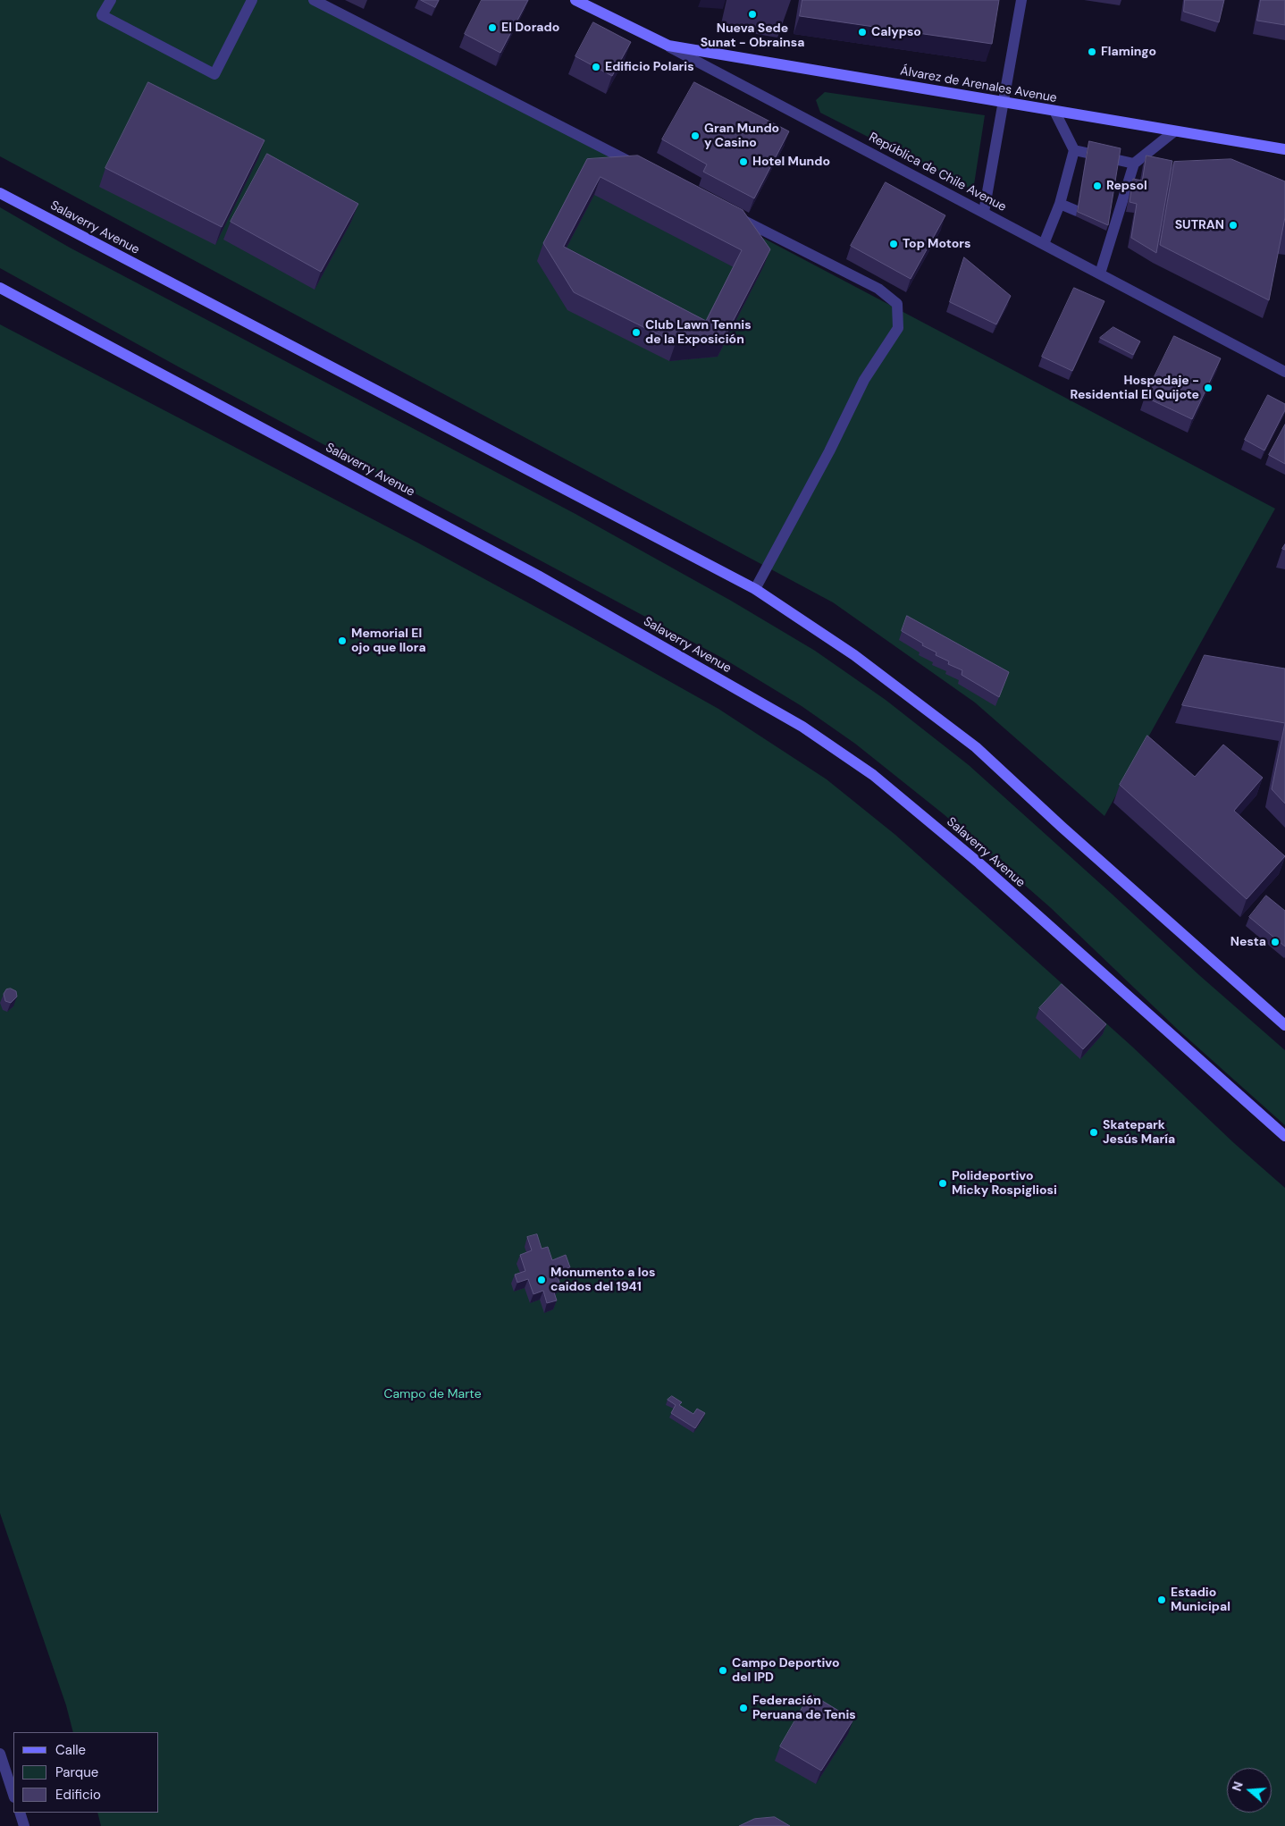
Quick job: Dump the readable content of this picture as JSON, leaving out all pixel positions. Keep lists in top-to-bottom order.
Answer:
{
  "streets": {
    "main road": ["Álvarez de Arenales Avenue", "República de Chile Avenue", "Salaverry Avenue"]
  },
  "crossings": [
    ["Álvarez de Arenales Avenue", "República de Chile Avenue"]
  ],
  "parks": ["Campo de Marte"],
  "places": [
    "Nueva Sede Sunat - Obrainsa",
    "El Dorado",
    "Calypso",
    "Flamingo",
    "Edificio Polaris",
    "Gran Mundo y Casino",
    "Hotel Mundo",
    "Repsol",
    "SUTRAN",
    "Top Motors",
    "Club Lawn Tennis de la Exposición",
    "Hospedaje - Residential El Quijote",
    "Memorial El ojo que llora",
    "Nesta",
    "Skatepark Jesús María",
    "Polideportivo Micky Rospigliosi",
    "Monumento a los caidos del 1941",
    "Estadio Municipal",
    "Campo Deportivo del IPD",
    "Federación Peruana de Tenis"
  ],
  "legend": ["Calle", "Parque", "Edificio"],
  "north": "left"
}
